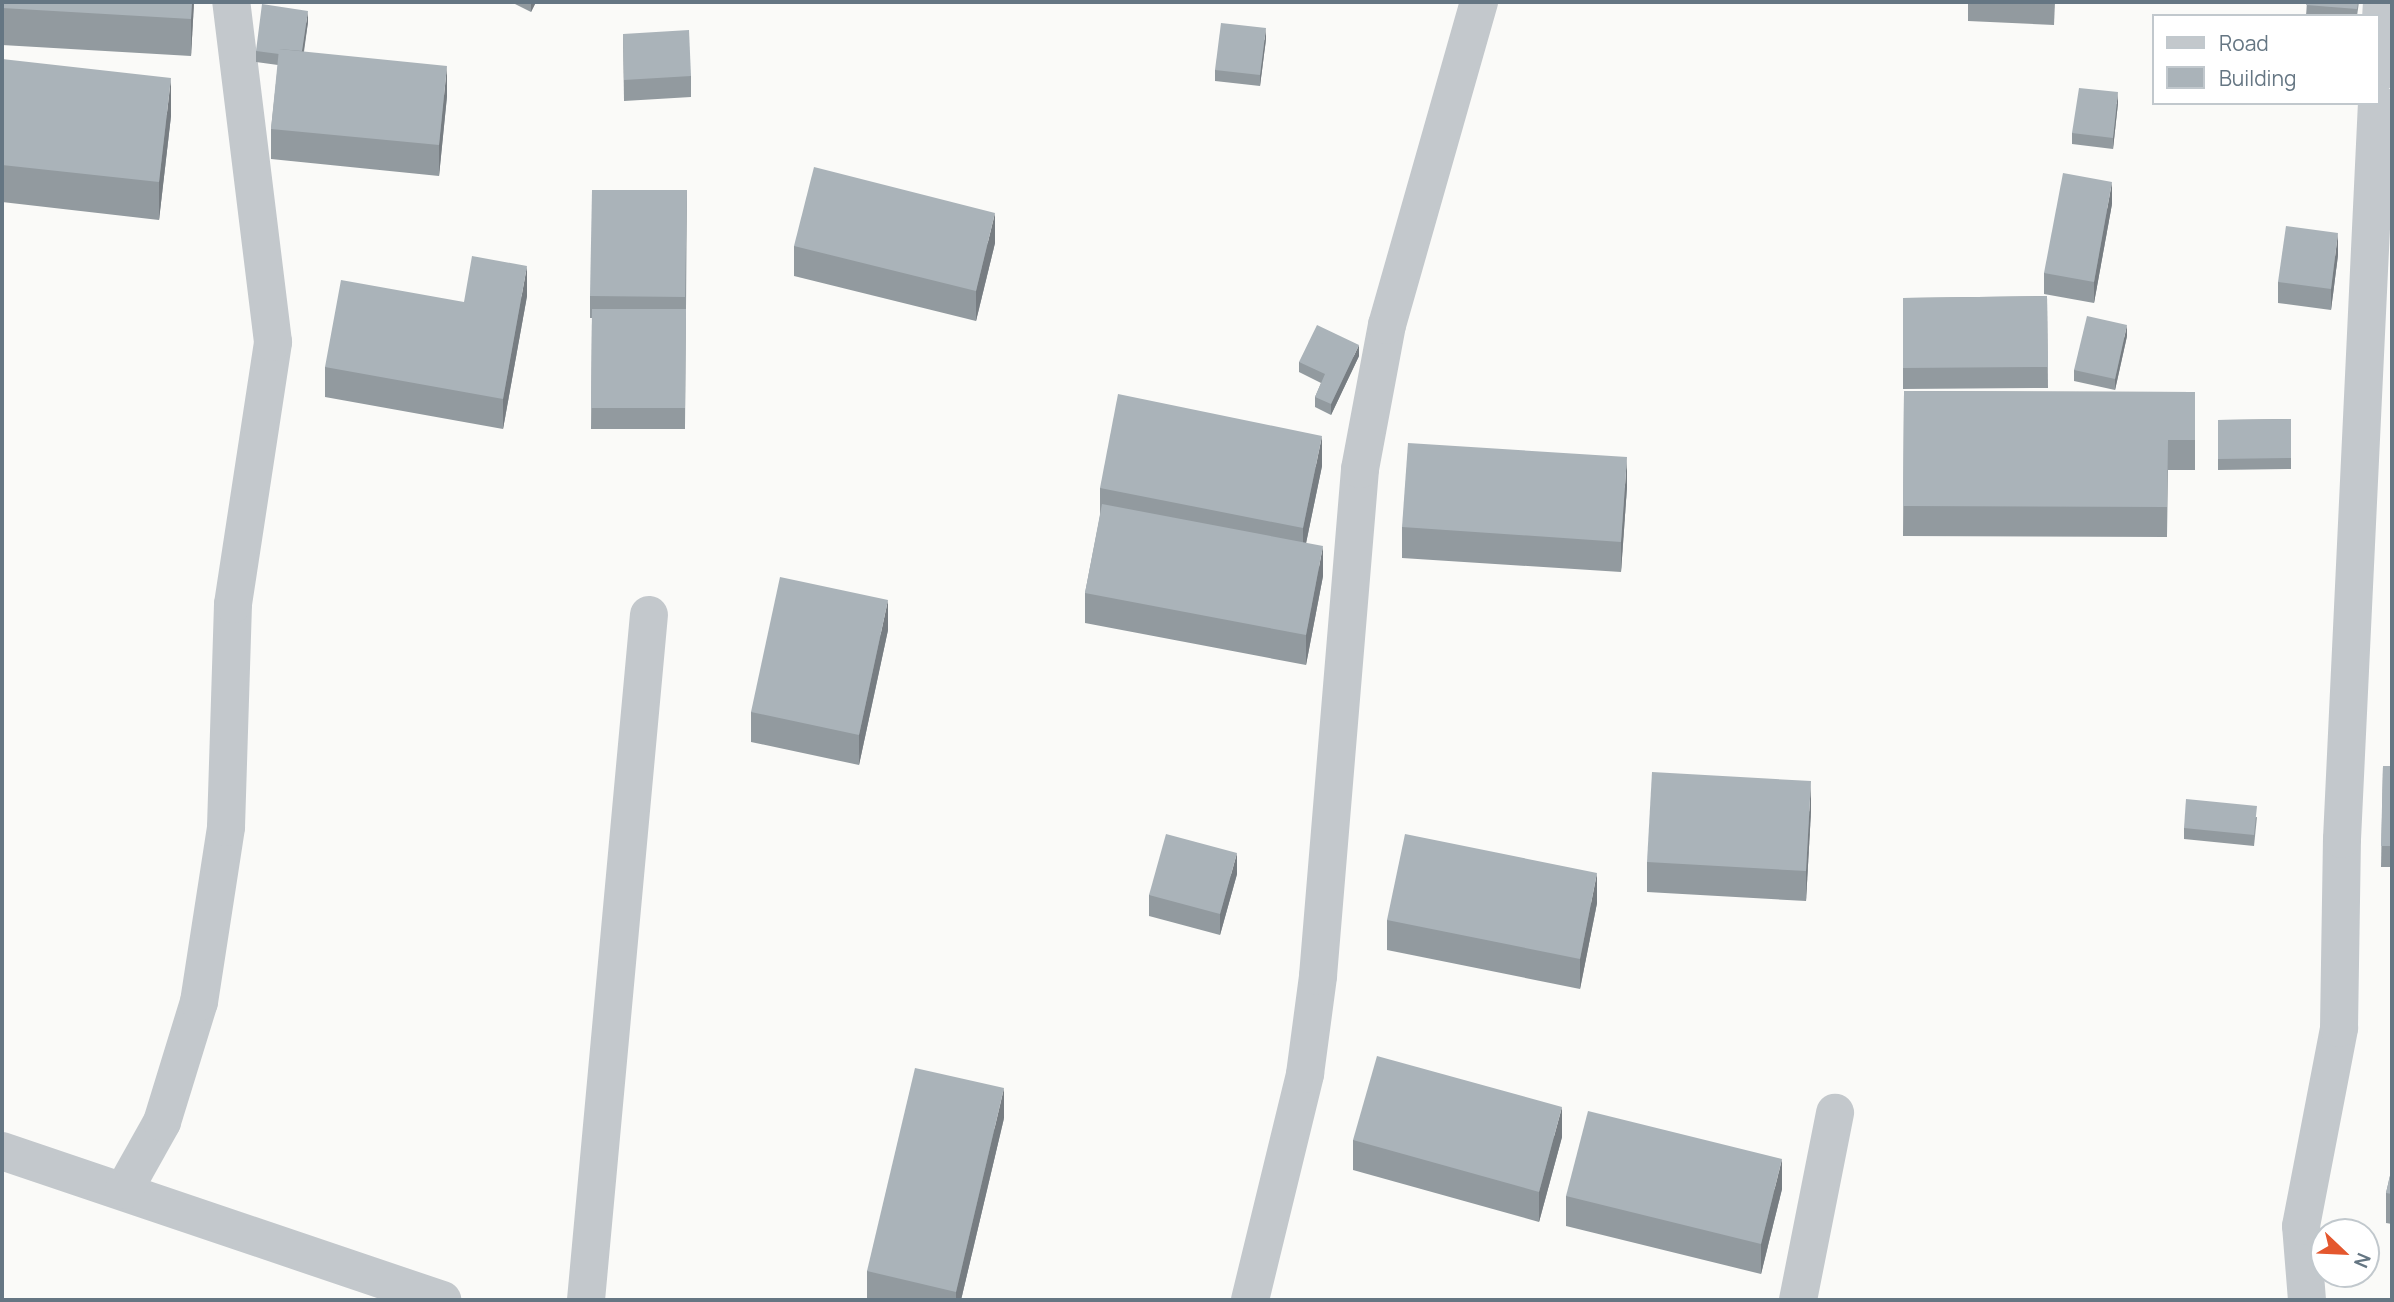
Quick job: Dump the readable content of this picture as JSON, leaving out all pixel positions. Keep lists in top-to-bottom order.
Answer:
{
  "legend": ["Road", "Building"],
  "north": "bottom right"
}
